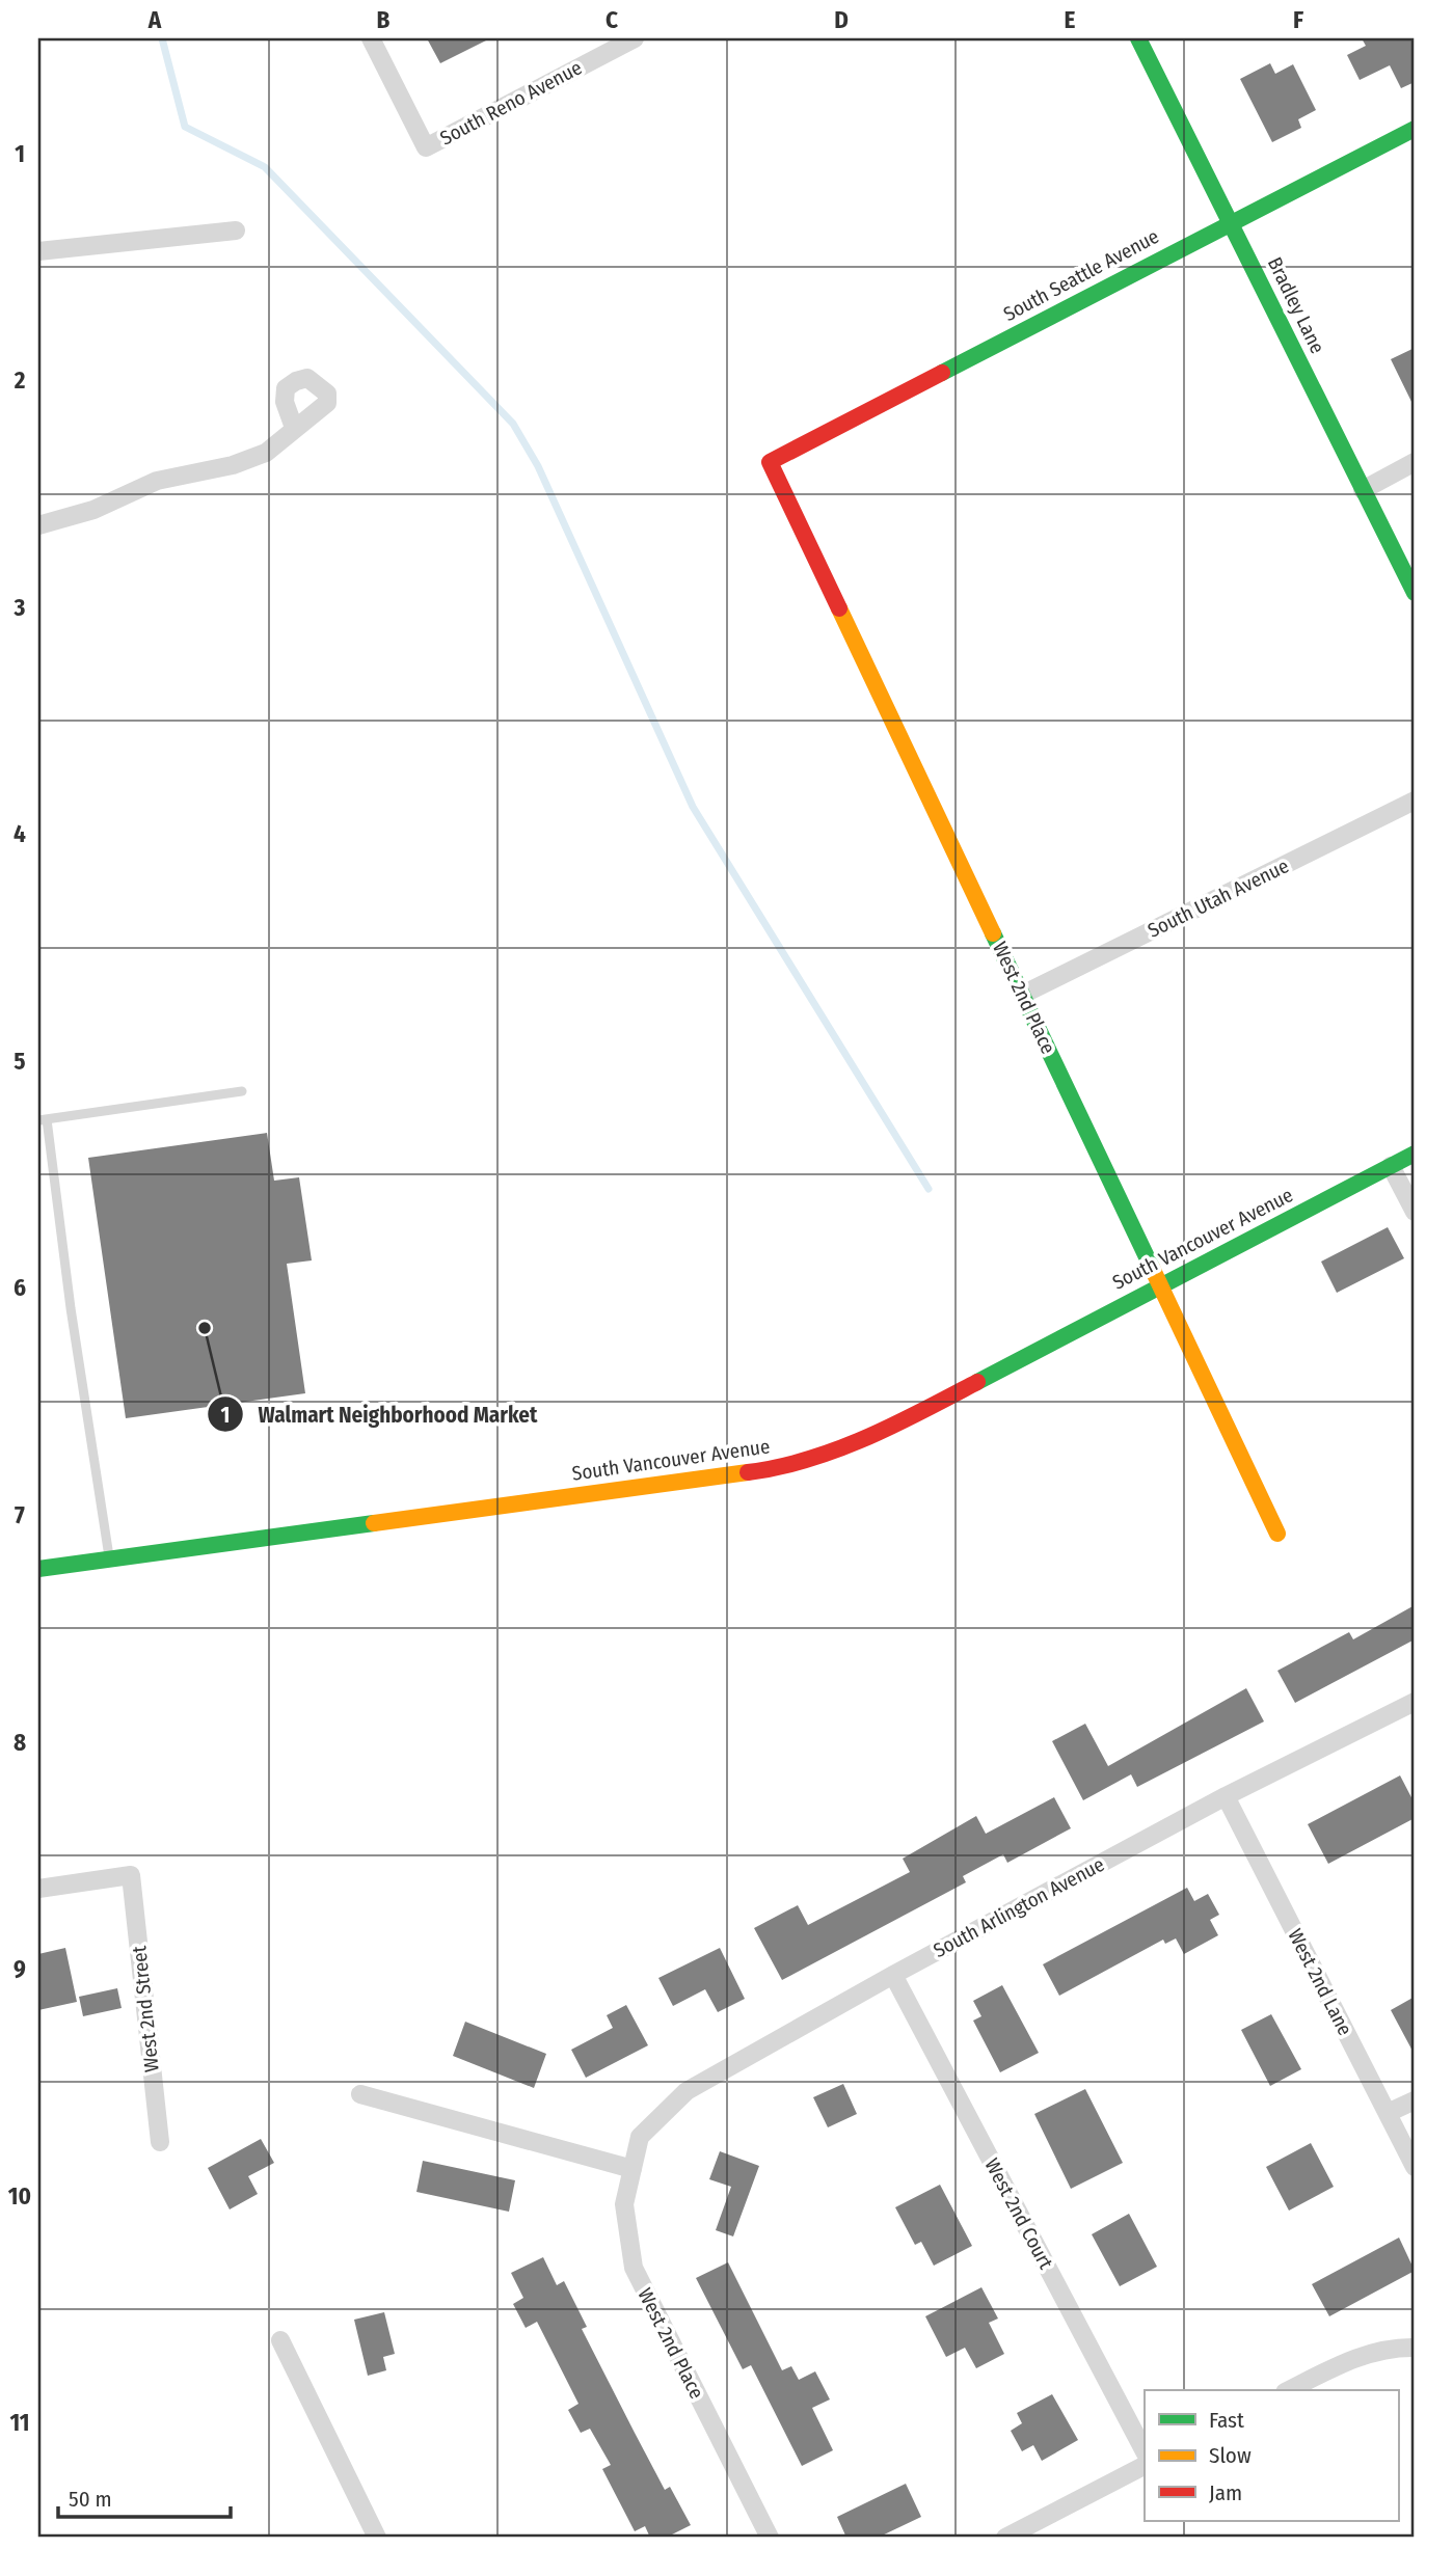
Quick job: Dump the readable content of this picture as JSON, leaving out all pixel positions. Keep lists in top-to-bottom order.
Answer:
{
  "streets": {
    "street": [
      "South Reno Avenue",
      "South Seattle Avenue",
      "Bradley Lane",
      "South Utah Avenue",
      "West 2nd Place",
      "South Vancouver Avenue",
      "South Arlington Avenue",
      "West 2nd Lane",
      "West 2nd Street",
      "West 2nd Court"
    ]
  },
  "crossings": [
    ["South Seattle Avenue", "Bradley Lane"],
    ["South Seattle Avenue", "West 2nd Place"],
    ["South Utah Avenue", "West 2nd Place"],
    ["West 2nd Place", "South Vancouver Avenue"],
    ["West 2nd Place", "South Arlington Avenue"],
    ["South Arlington Avenue", "West 2nd Lane"],
    ["South Arlington Avenue", "West 2nd Court"]
  ],
  "places": ["Walmart Neighborhood Market"],
  "legend": ["Fast", "Slow", "Jam"],
  "scale_bar": "50 m",
  "grid": {
    "columns": [
      "A",
      "B",
      "C",
      "D",
      "E",
      "F"
    ],
    "rows": [
      "1",
      "2",
      "3",
      "4",
      "5",
      "6",
      "7",
      "8",
      "9",
      "10",
      "11"
    ]
  }
}
